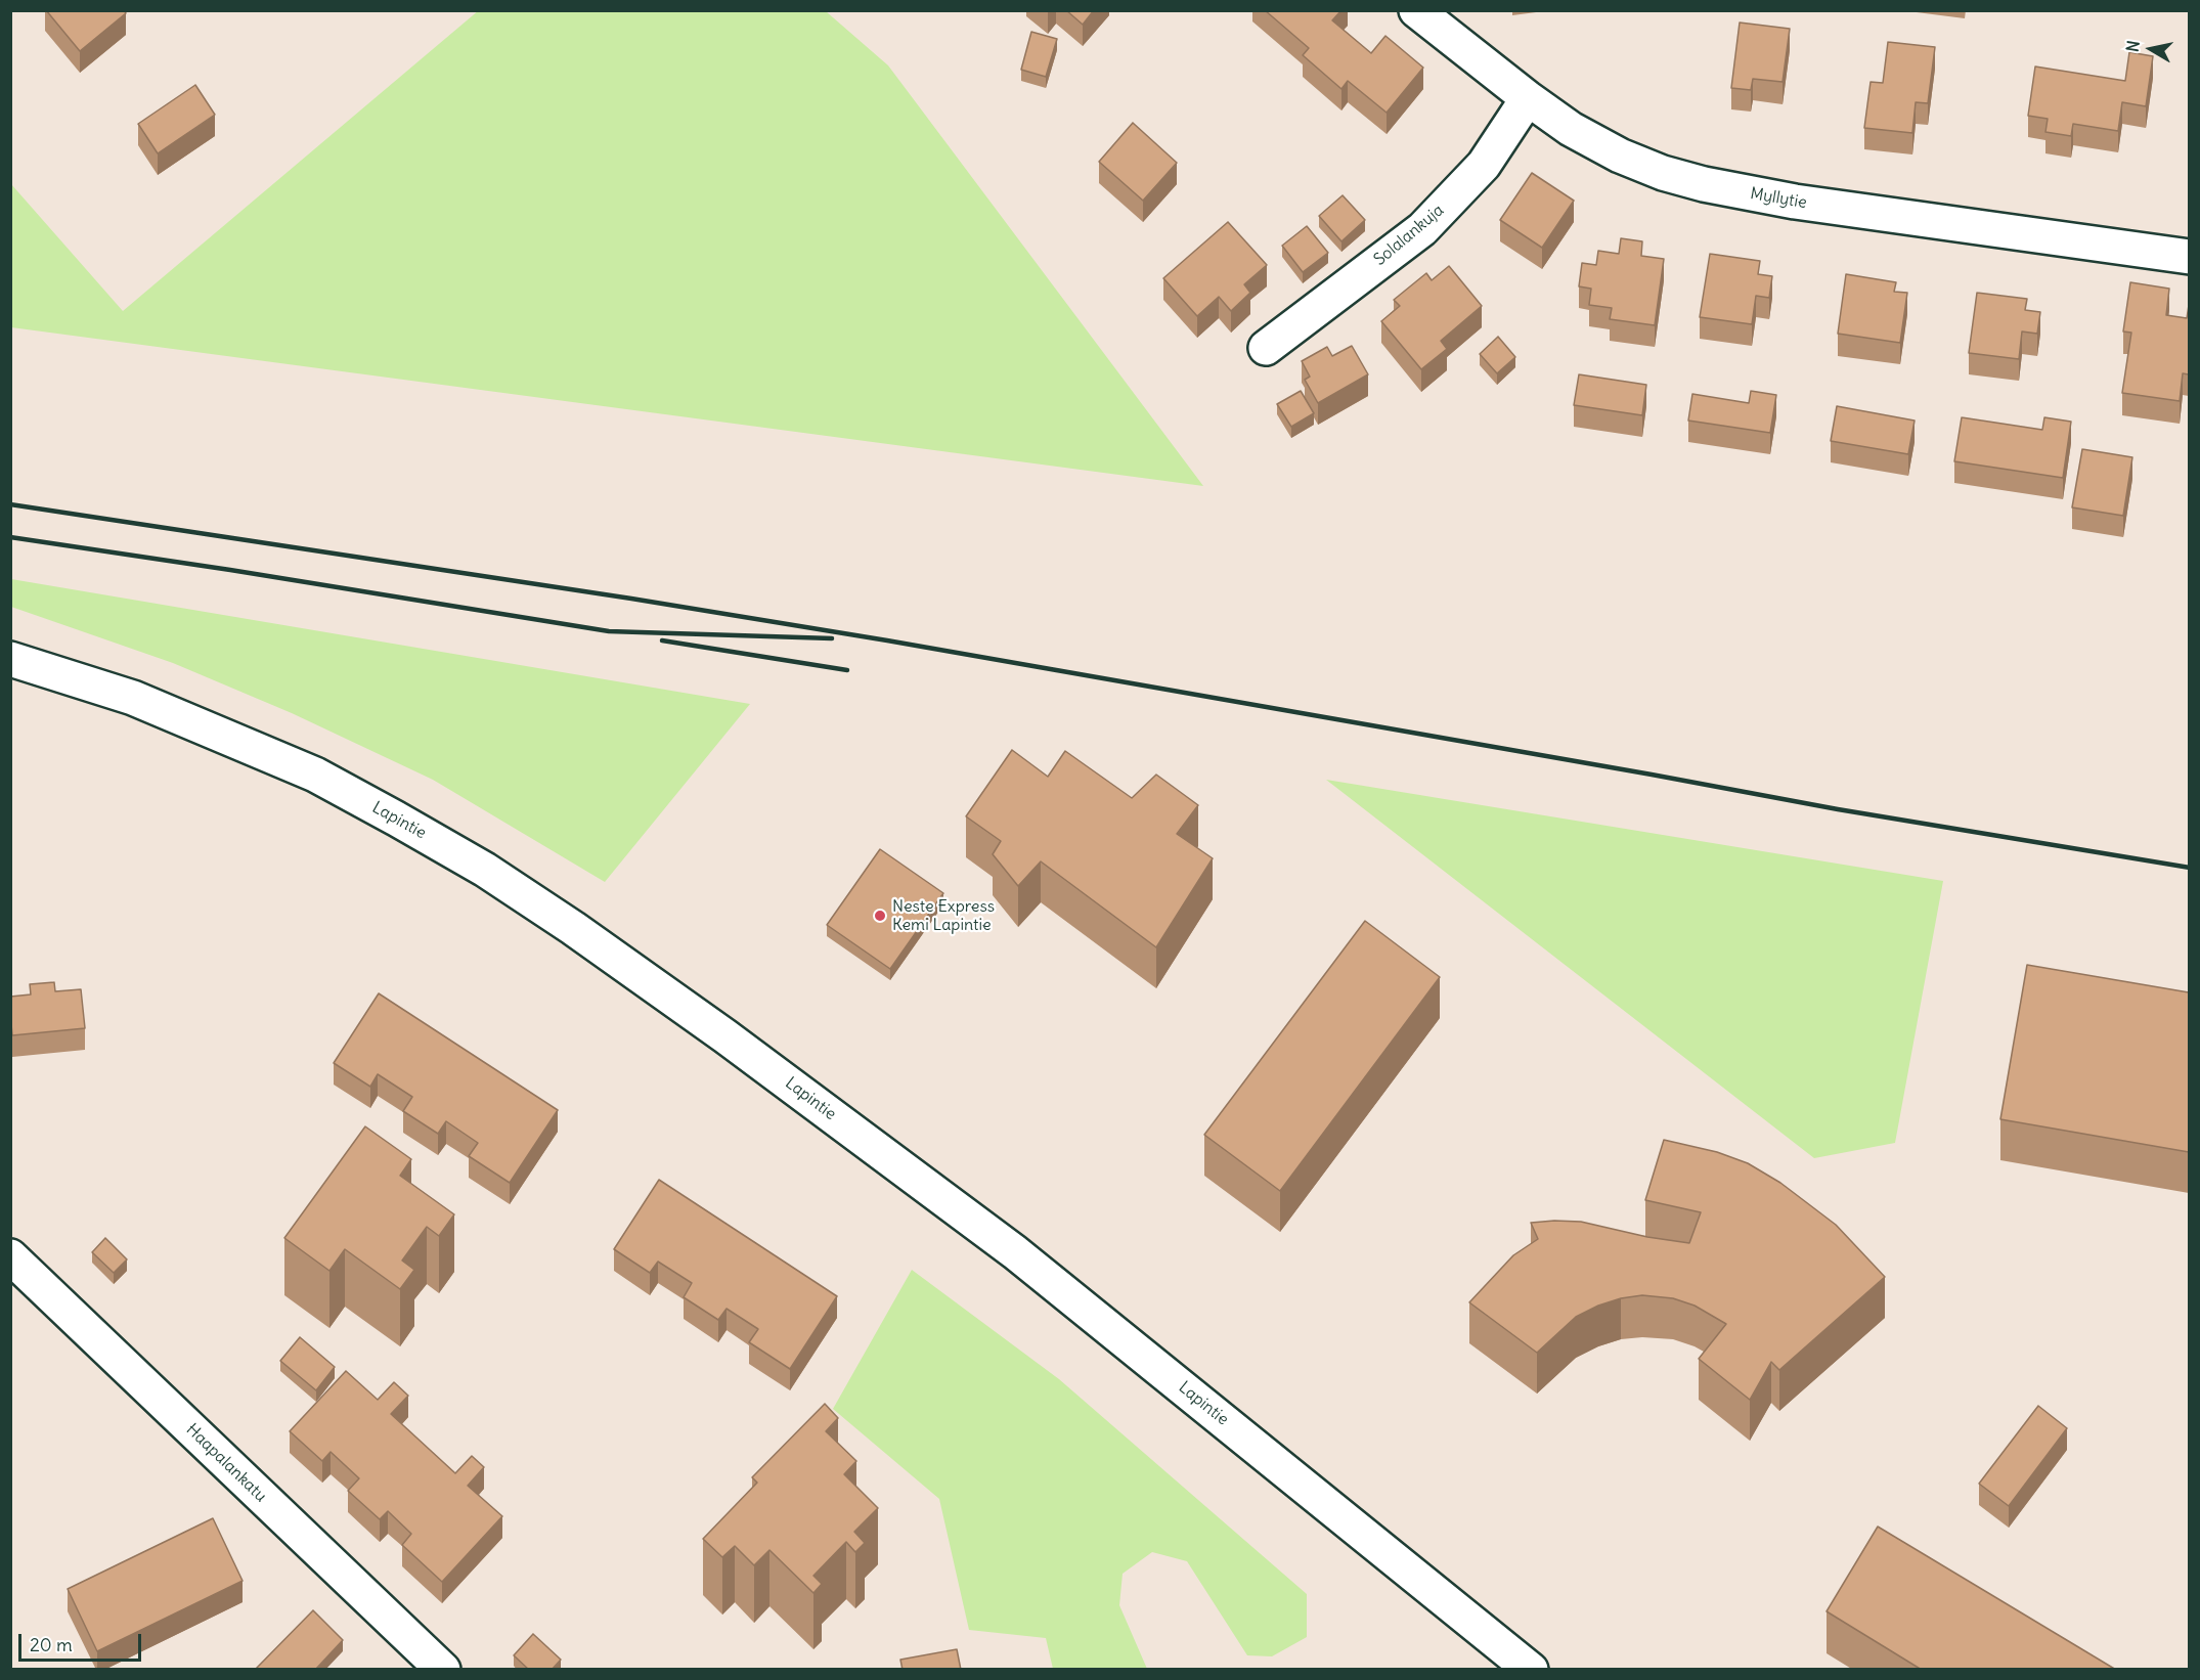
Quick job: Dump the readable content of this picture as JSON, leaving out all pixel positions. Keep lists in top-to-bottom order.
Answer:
{
  "streets": {
    "main road": [
      "Myllytie",
      "Solalankuja",
      "Lapintie",
      "Haapalankatu"
    ]
  },
  "crossings": [
    ["Myllytie", "Solalankuja"]
  ],
  "places": ["Neste Express Kemi Lapintie"],
  "scale_bar": "20 m",
  "north": "left"
}
